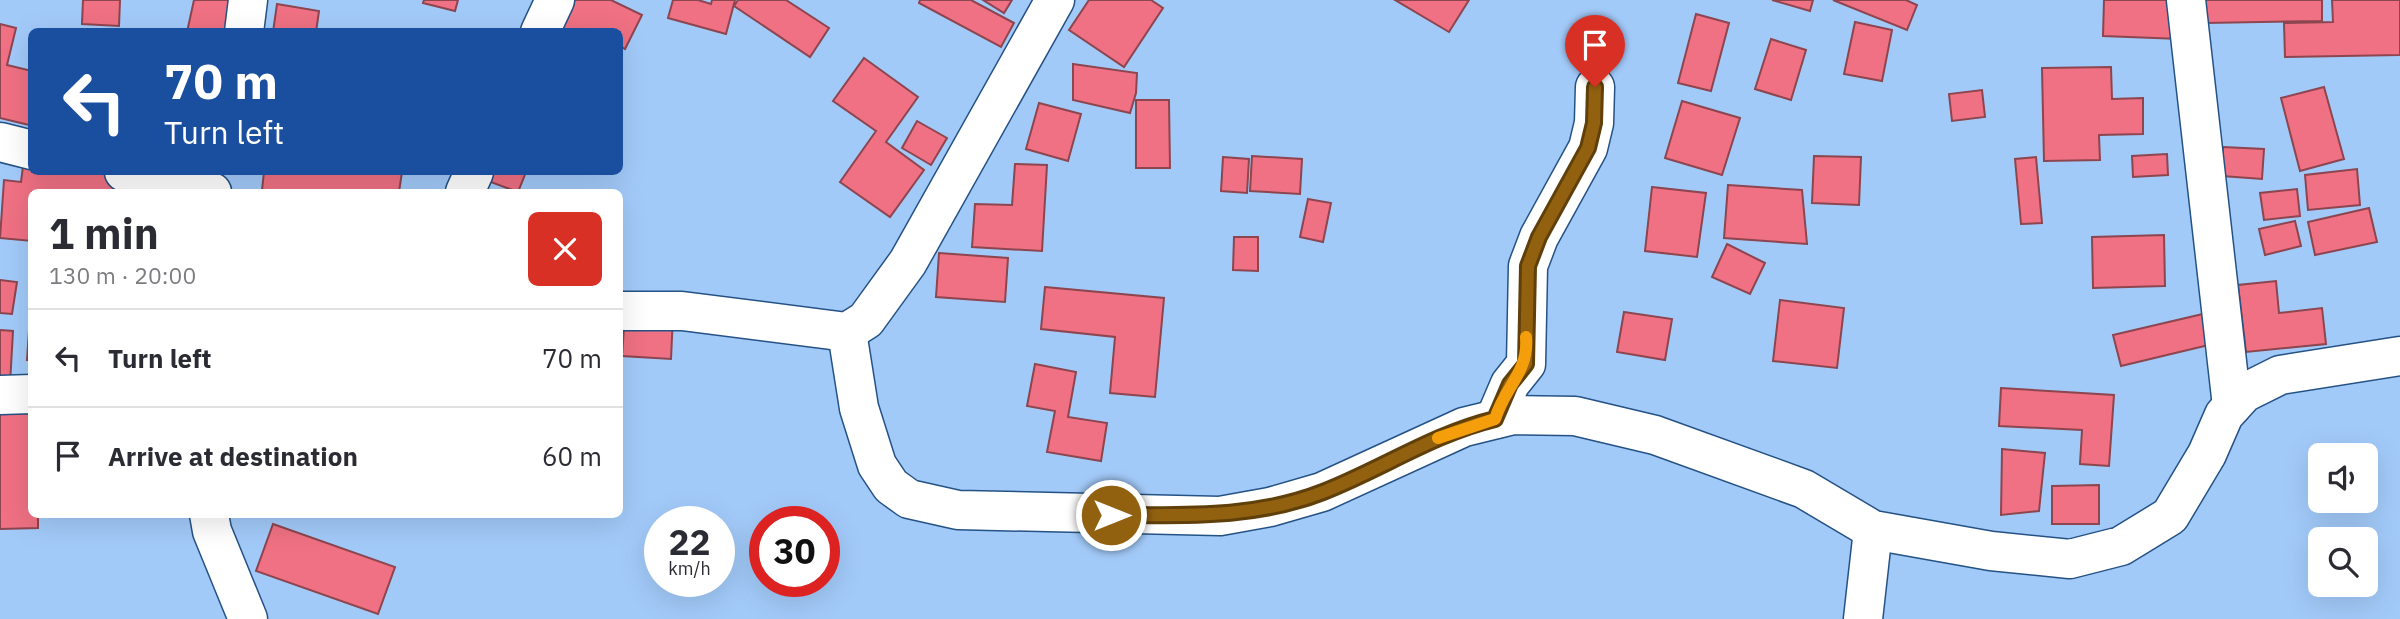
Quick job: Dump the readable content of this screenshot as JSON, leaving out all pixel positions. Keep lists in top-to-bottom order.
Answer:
{
  "page": {
    "turn": ["70 m", "Turn left"],
    "heading": ["1 min", "130 m · 20:00"],
    "list": [
      {
        "name": "Turn left",
        "value": "70 m"
      },
      {
        "name": "Arrive at destination",
        "value": "60 m"
      }
    ],
    "speed": "22 km/h",
    "limit": "30"
  }
}
